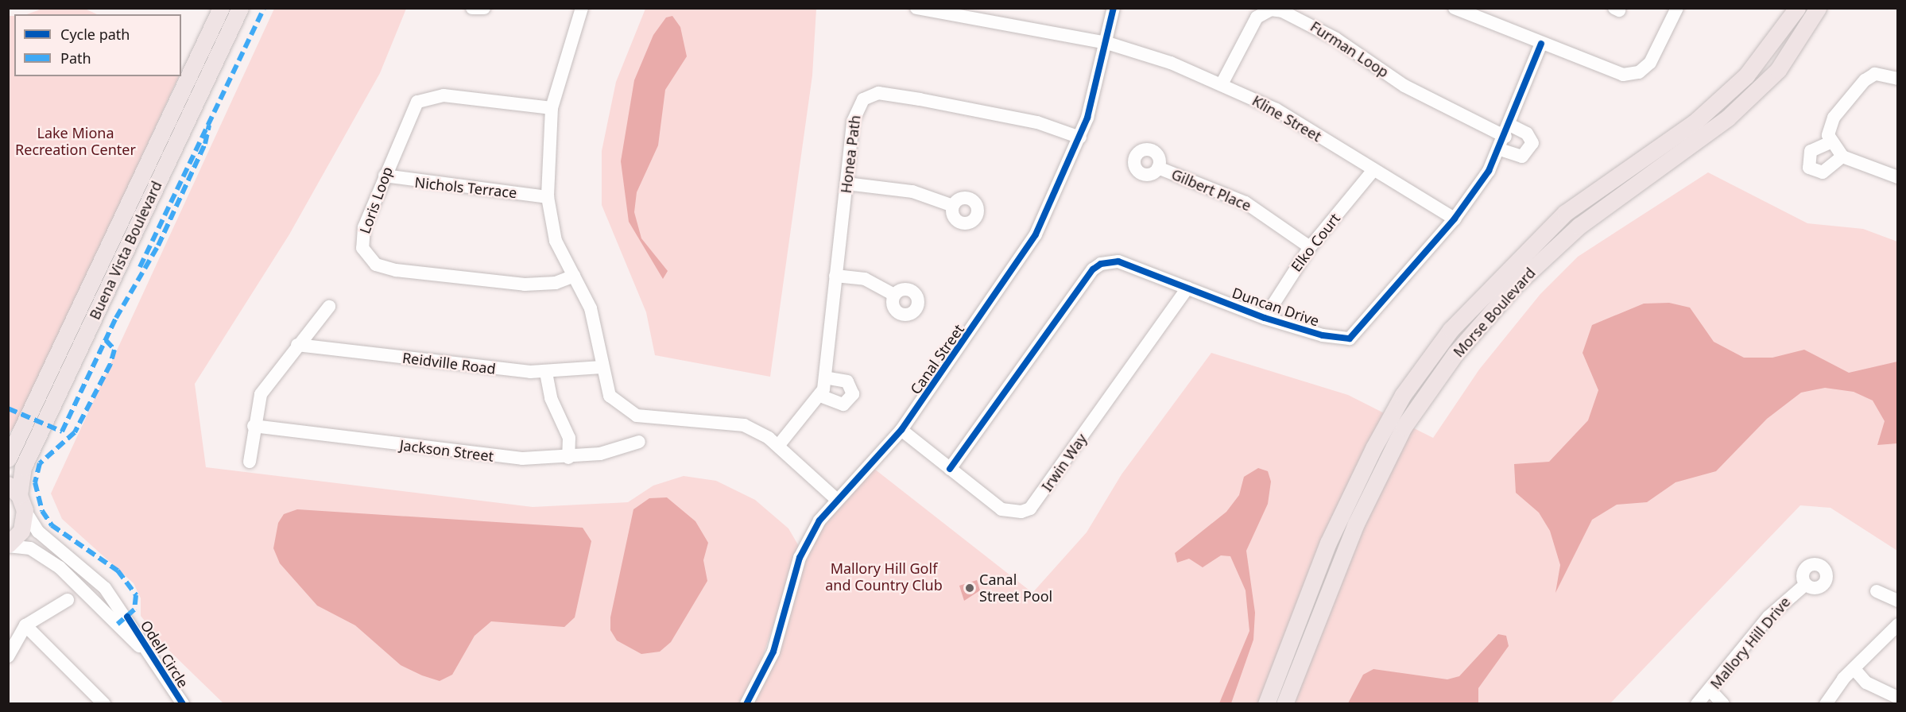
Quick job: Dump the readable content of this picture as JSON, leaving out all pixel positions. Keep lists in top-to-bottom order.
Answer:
{
  "streets": {
    "main road": ["Buena Vista Boulevard", "Morse Boulevard"],
    "street": [
      "Furman Loop",
      "Kline Street",
      "Honea Path",
      "Nichols Terrace",
      "Gilbert Place",
      "Loris Loop",
      "Elko Court",
      "Duncan Drive",
      "Canal Street",
      "Reidville Road",
      "Jackson Street",
      "Irwin Way",
      "Mallory Hill Drive",
      "Odell Circle"
    ]
  },
  "crossings": [
    ["Furman Loop", "Kline Street"],
    ["Furman Loop", "Duncan Drive"],
    ["Kline Street", "Elko Court"],
    ["Kline Street", "Duncan Drive"],
    ["Kline Street", "Canal Street"],
    ["Honea Path", "Canal Street"],
    ["Nichols Terrace", "Loris Loop"],
    ["Gilbert Place", "Elko Court"],
    ["Elko Court", "Duncan Drive"],
    ["Buena Vista Boulevard", "Odell Circle"],
    ["Duncan Drive", "Irwin Way"],
    ["Canal Street", "Irwin Way"]
  ],
  "parks": ["Lake Miona Recreation Center", "Mallory Hill Golf and Country Club"],
  "places": ["Canal Street Pool"],
  "legend": ["Cycle path", "Path"]
}
